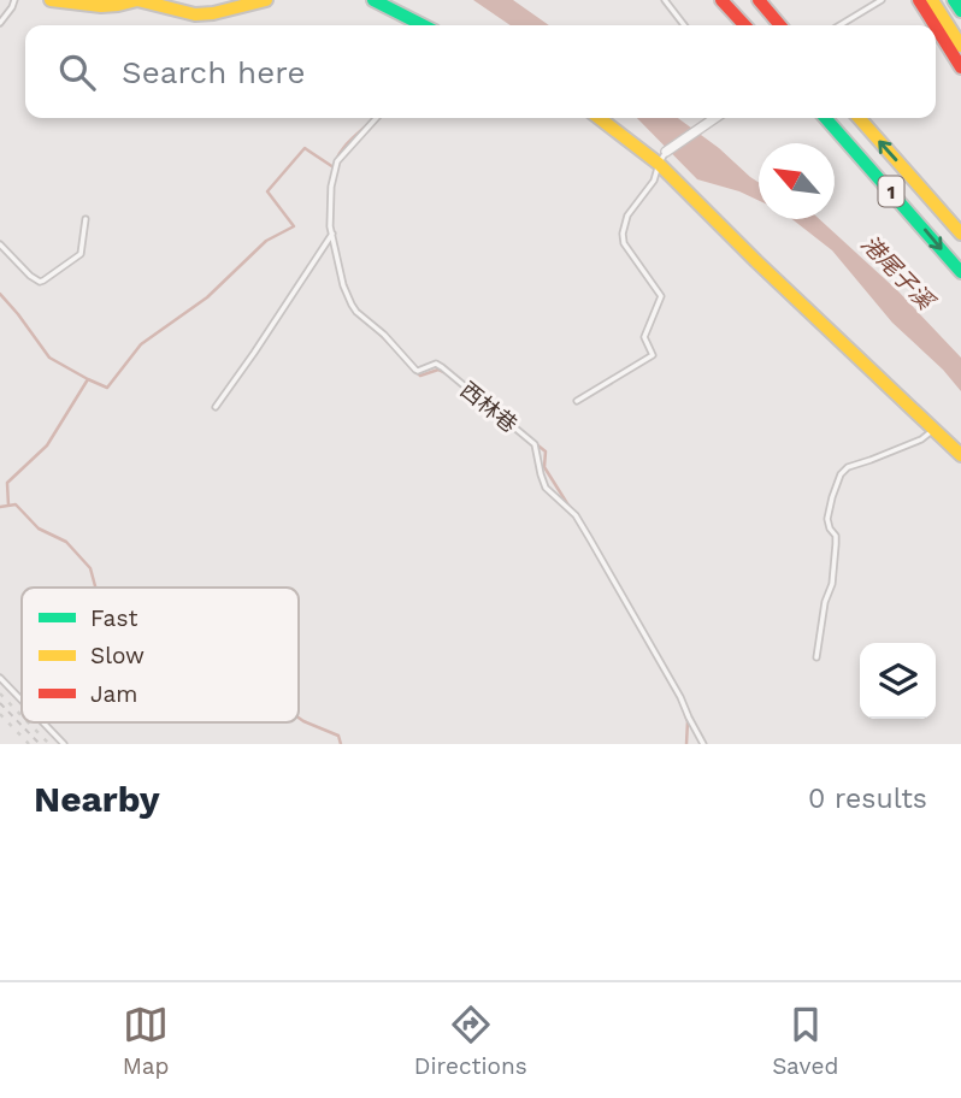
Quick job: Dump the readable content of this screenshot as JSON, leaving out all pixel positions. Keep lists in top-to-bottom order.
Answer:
{
  "streets": {
    "main road": ["1"],
    "lane": ["西林巷"]
  },
  "water": ["港尾子溪"],
  "legend": ["Fast", "Slow", "Jam"],
  "north": "top left",
  "page": {
    "search": "Search here",
    "heading": ["Nearby", "0 results"],
    "nav": ["Map", "Directions", "Saved"]
  }
}
